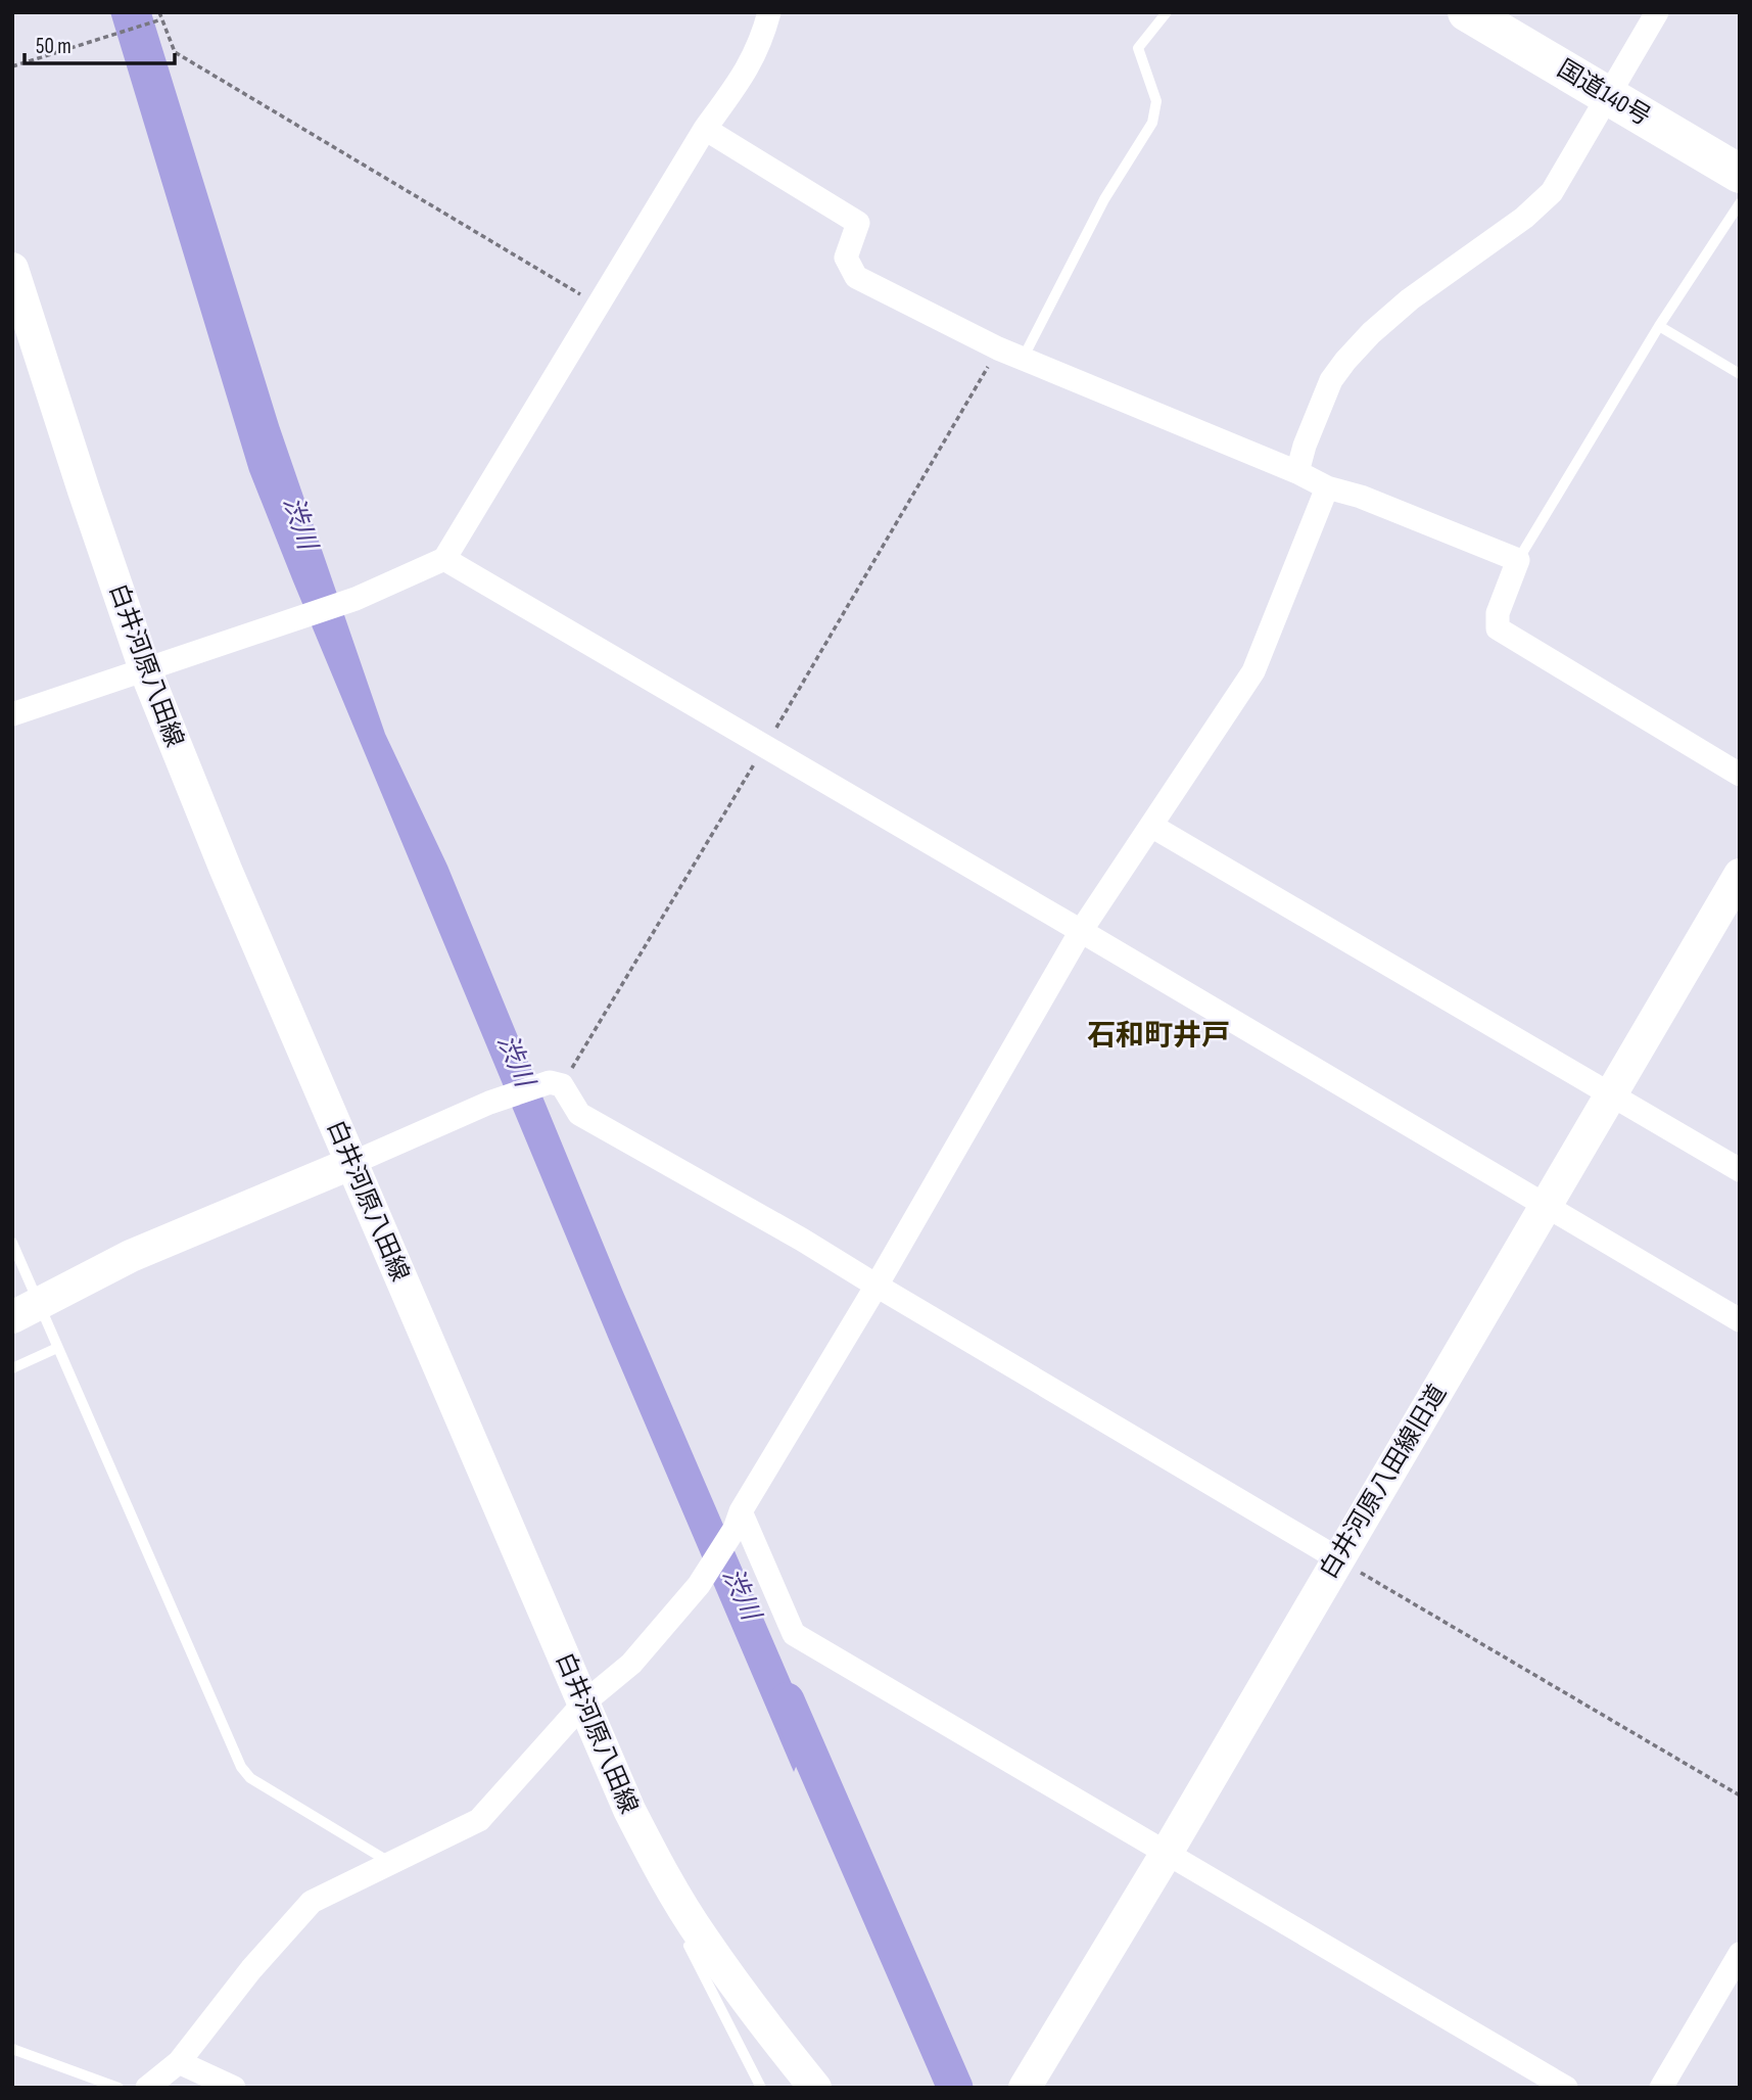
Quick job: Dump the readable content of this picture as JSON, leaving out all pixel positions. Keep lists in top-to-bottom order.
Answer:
{
  "streets": {
    "highway": ["国道140号"],
    "main road": ["白井河原八田線", "白井河原八田線旧道"]
  },
  "districts": ["石和町井戸"],
  "water": ["渋川"],
  "scale_bar": "50 m"
}
